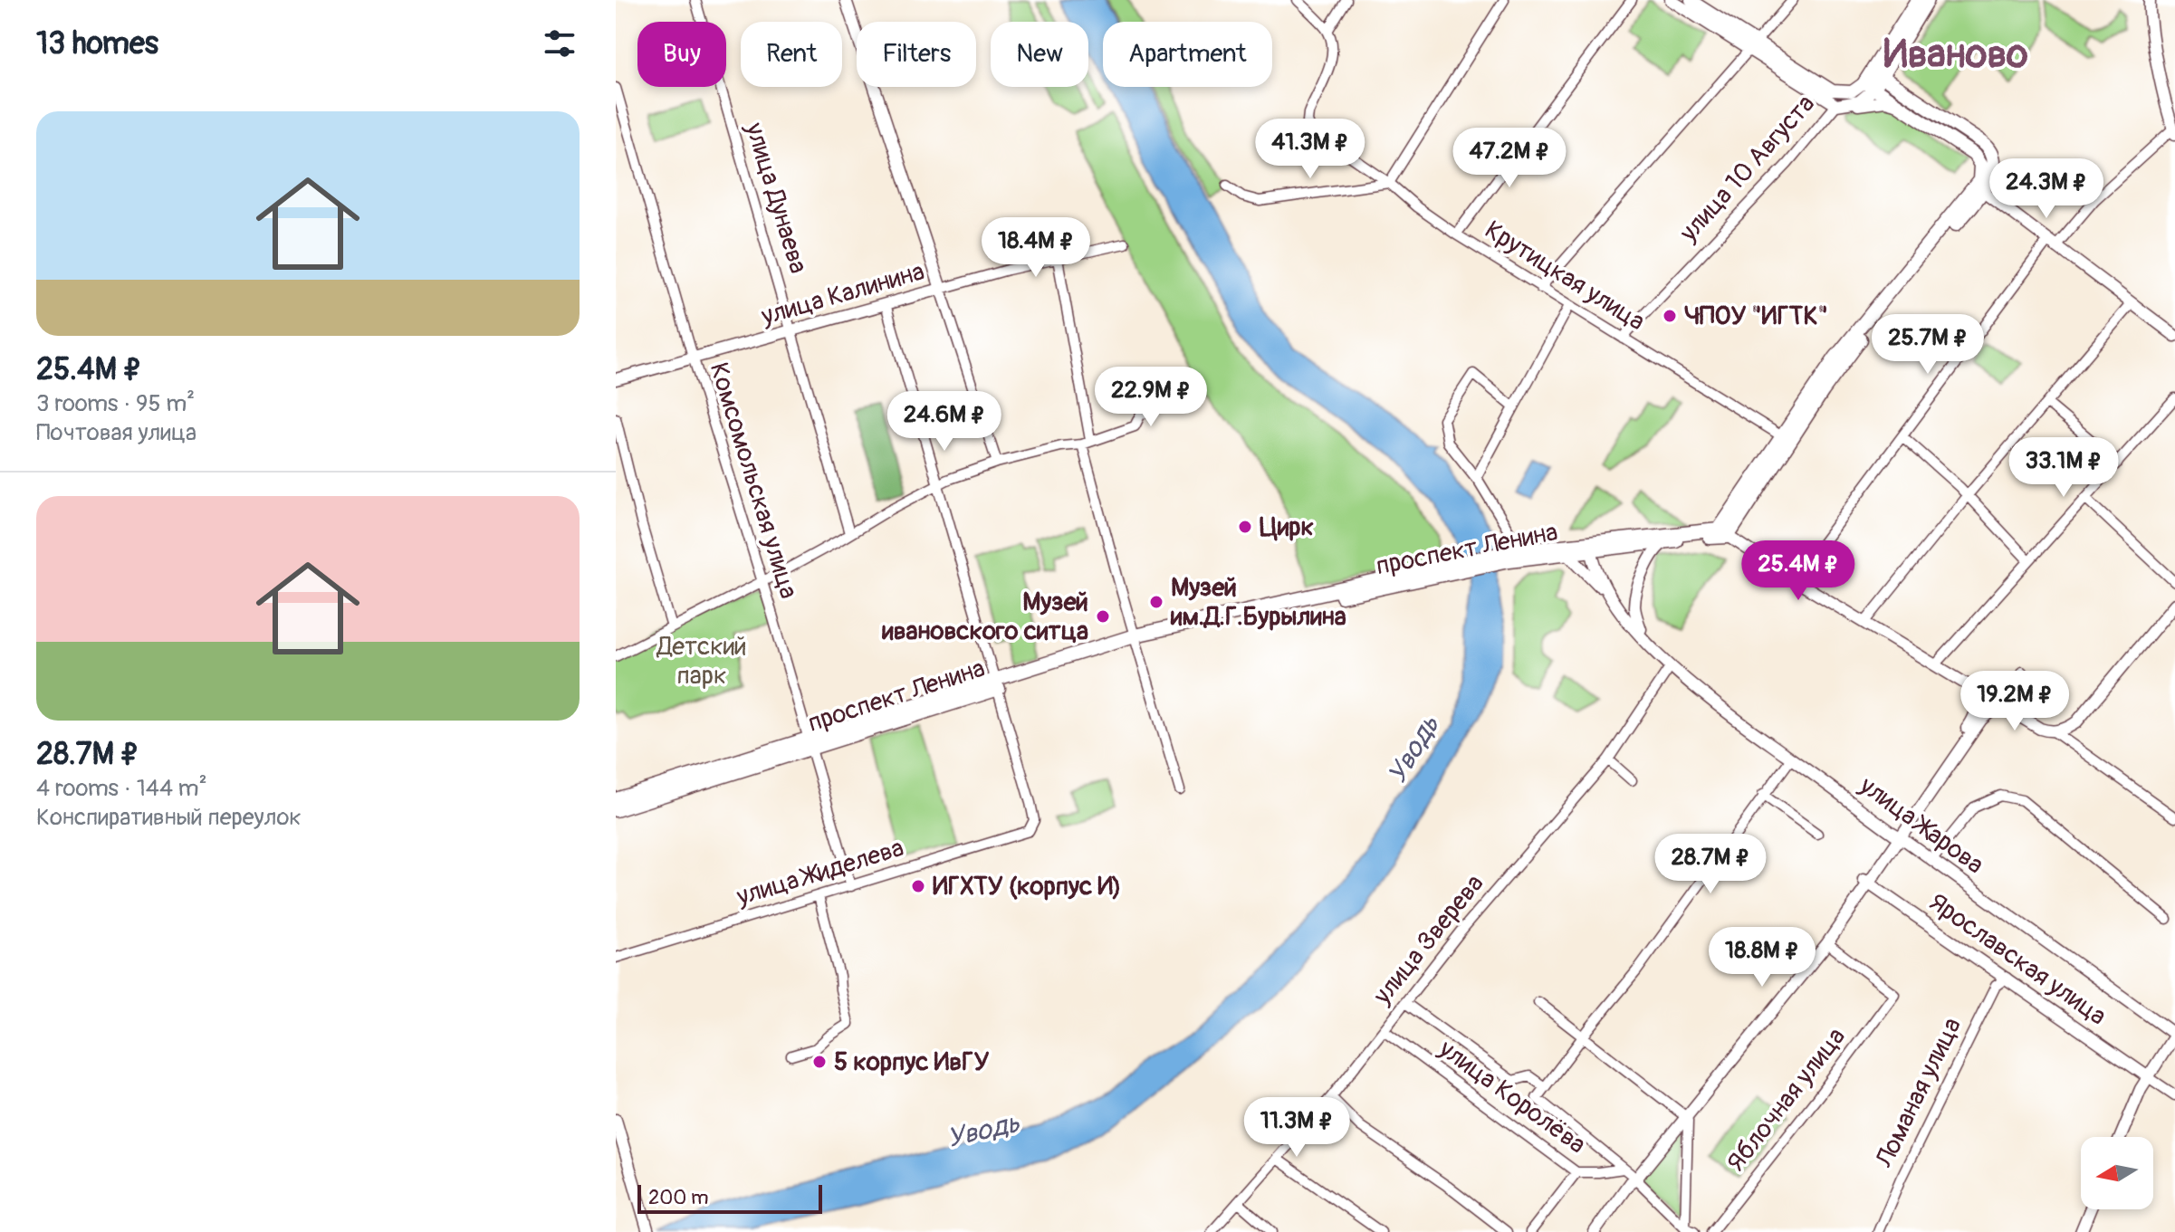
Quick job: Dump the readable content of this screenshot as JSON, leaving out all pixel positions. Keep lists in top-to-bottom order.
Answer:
{
  "streets": {
    "highway": ["улица 10 Августа", "проспект Ленина"],
    "main road": ["улица Калинина", "улица Жарова", "Ярославская улица"],
    "street": [
      "улица Дунаева",
      "Крутицкая улица",
      "Комсомольская улица",
      "улица Жиделева",
      "улица Зверева",
      "Ломаная улица",
      "улица Королёва",
      "Яблочная улица"
    ]
  },
  "crossings": [
    ["улица 10 Августа", "Крутицкая улица"],
    ["улица Дунаева", "улица Калинина"],
    ["улица Калинина", "Комсомольская улица"],
    ["Комсомольская улица", "проспект Ленина"],
    ["Комсомольская улица", "улица Жиделева"],
    ["проспект Ленина", "улица Жиделева"],
    ["улица Жарова", "улица Зверева"],
    ["улица Зверева", "улица Королёва"],
    ["Ярославская улица", "Ломаная улица"]
  ],
  "districts": ["Иваново"],
  "water": ["Уводь"],
  "parks": ["Детский парк"],
  "places": [
    "ЧПОУ \"ИГТК\"",
    "Цирк",
    "Музей им.Д.Г.Бурылина",
    "Музей ивановского ситца",
    "ИГХТУ (корпус И)",
    "5 корпус ИвГУ"
  ],
  "scale_bar": "200 m",
  "north": "left",
  "page": {
    "heading": "13 homes",
    "chip": [
      "Buy",
      "Rent",
      "Filters",
      "New",
      "Apartment"
    ],
    "list": [
      {
        "name": "25.4M ₽",
        "note": "3 rooms · 95 m² · Почтовая улица"
      },
      {
        "name": "28.7M ₽",
        "note": "4 rooms · 144 m² · Конспиративный переулок"
      }
    ],
    "price": [
      "41.3M ₽",
      "47.2M ₽",
      "24.3M ₽",
      "18.4M ₽",
      "25.7M ₽",
      "22.9M ₽",
      "24.6M ₽",
      "33.1M ₽",
      "25.4M ₽",
      "19.2M ₽",
      "28.7M ₽",
      "18.8M ₽",
      "11.3M ₽"
    ],
    "scale": "200 m"
  }
}
